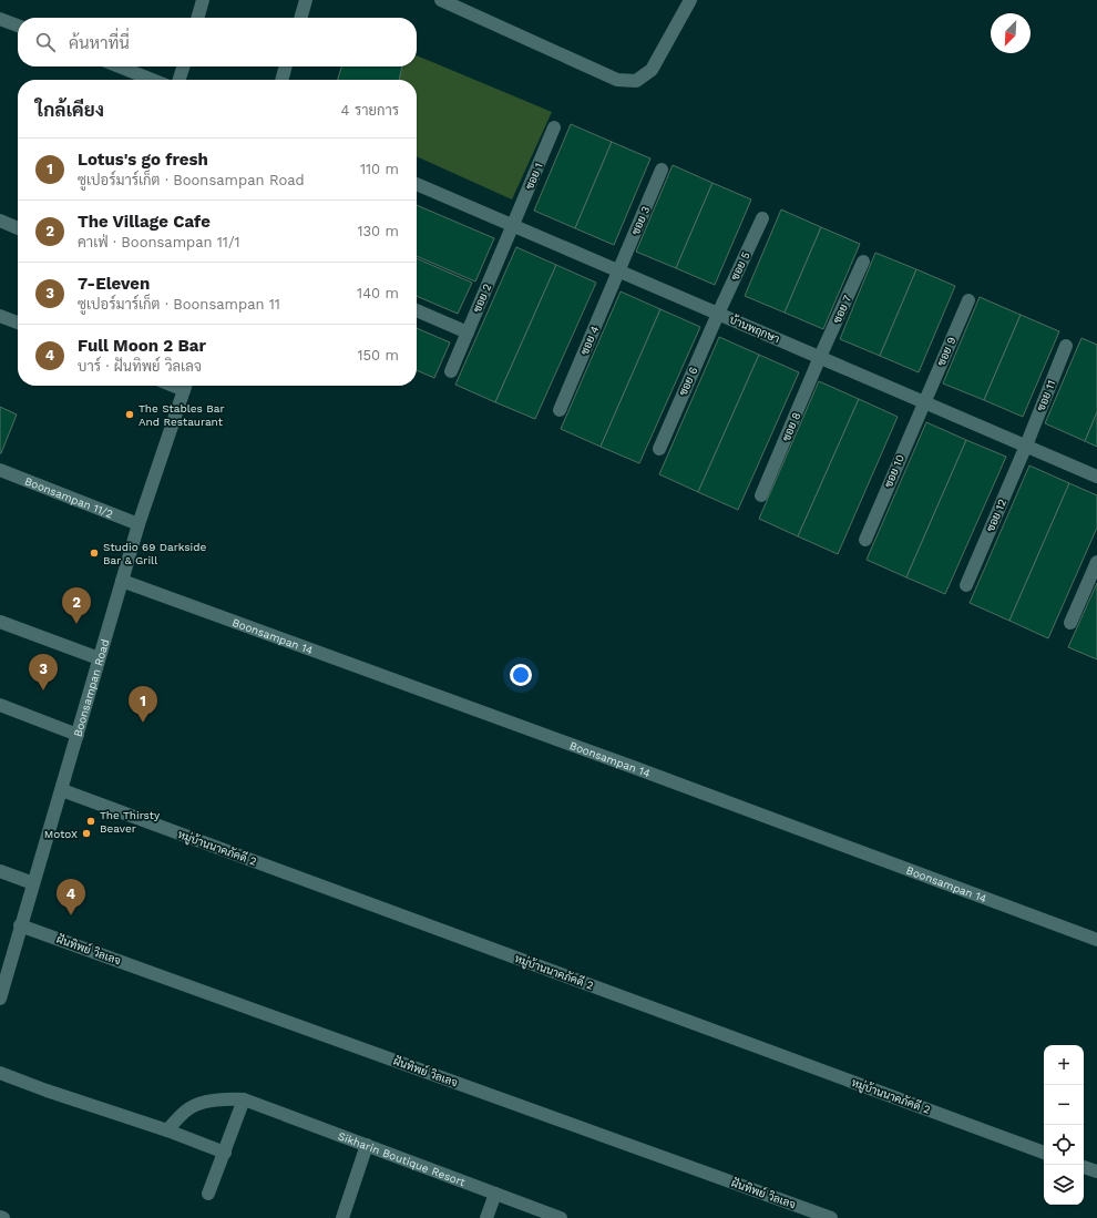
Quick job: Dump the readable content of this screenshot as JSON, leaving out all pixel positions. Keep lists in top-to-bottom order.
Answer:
{
  "streets": {
    "street": [
      "ซอย 1",
      "ซอย 3",
      "ซอย 5",
      "ซอย 2",
      "ซอย 7",
      "บ้านพฤกษา",
      "ซอย 4",
      "ซอย 9",
      "ซอย 6",
      "ซอย 11",
      "ซอย 8",
      "ซอย 10",
      "Boonsampan 11/2",
      "ซอย 12",
      "Boonsampan 14",
      "Boonsampan Road",
      "หมู่บ้านนาคภัคดี 2",
      "ฝันทิพย์ วิลเลจ",
      "Sikharin Boutique Resort"
    ]
  },
  "crossings": [
    ["ซอย 1", "ซอย 2"],
    ["ซอย 1", "บ้านพฤกษา"],
    ["ซอย 3", "บ้านพฤกษา"],
    ["ซอย 3", "ซอย 4"],
    ["ซอย 5", "บ้านพฤกษา"],
    ["ซอย 5", "ซอย 6"],
    ["ซอย 2", "บ้านพฤกษา"],
    ["ซอย 7", "บ้านพฤกษา"],
    ["ซอย 7", "ซอย 8"],
    ["บ้านพฤกษา", "ซอย 4"],
    ["บ้านพฤกษา", "ซอย 9"],
    ["บ้านพฤกษา", "ซอย 6"],
    ["บ้านพฤกษา", "ซอย 11"],
    ["บ้านพฤกษา", "ซอย 8"],
    ["บ้านพฤกษา", "ซอย 10"],
    ["บ้านพฤกษา", "ซอย 12"],
    ["ซอย 9", "ซอย 10"],
    ["ซอย 11", "ซอย 12"],
    ["Boonsampan 11/2", "Boonsampan Road"],
    ["Boonsampan 14", "Boonsampan Road"],
    ["Boonsampan Road", "หมู่บ้านนาคภัคดี 2"],
    ["Boonsampan Road", "ฝันทิพย์ วิลเลจ"]
  ],
  "places": [
    "The Stables Bar And Restaurant",
    "Studio 69 Darkside Bar & Grill",
    "The Thirsty Beaver",
    "MotoX"
  ],
  "north": "bottom left",
  "page": {
    "search": "ค้นหาที่นี่",
    "heading": ["ใกล้เคียง", "4 รายการ"],
    "list": [
      {
        "mark": "1",
        "name": "Lotus's go fresh",
        "note": "ซูเปอร์มาร์เก็ต · Boonsampan Road",
        "value": "110 m"
      },
      {
        "mark": "2",
        "name": "The Village Cafe",
        "note": "คาเฟ่ · Boonsampan 11/1",
        "value": "130 m"
      },
      {
        "mark": "3",
        "name": "7-Eleven",
        "note": "ซูเปอร์มาร์เก็ต · Boonsampan 11",
        "value": "140 m"
      },
      {
        "mark": "4",
        "name": "Full Moon 2 Bar",
        "note": "บาร์ · ฝันทิพย์ วิลเลจ",
        "value": "150 m"
      }
    ],
    "pins": [
      "2",
      "3",
      "1",
      "4"
    ],
    "map_buttons": ["+", "−"]
  }
}
